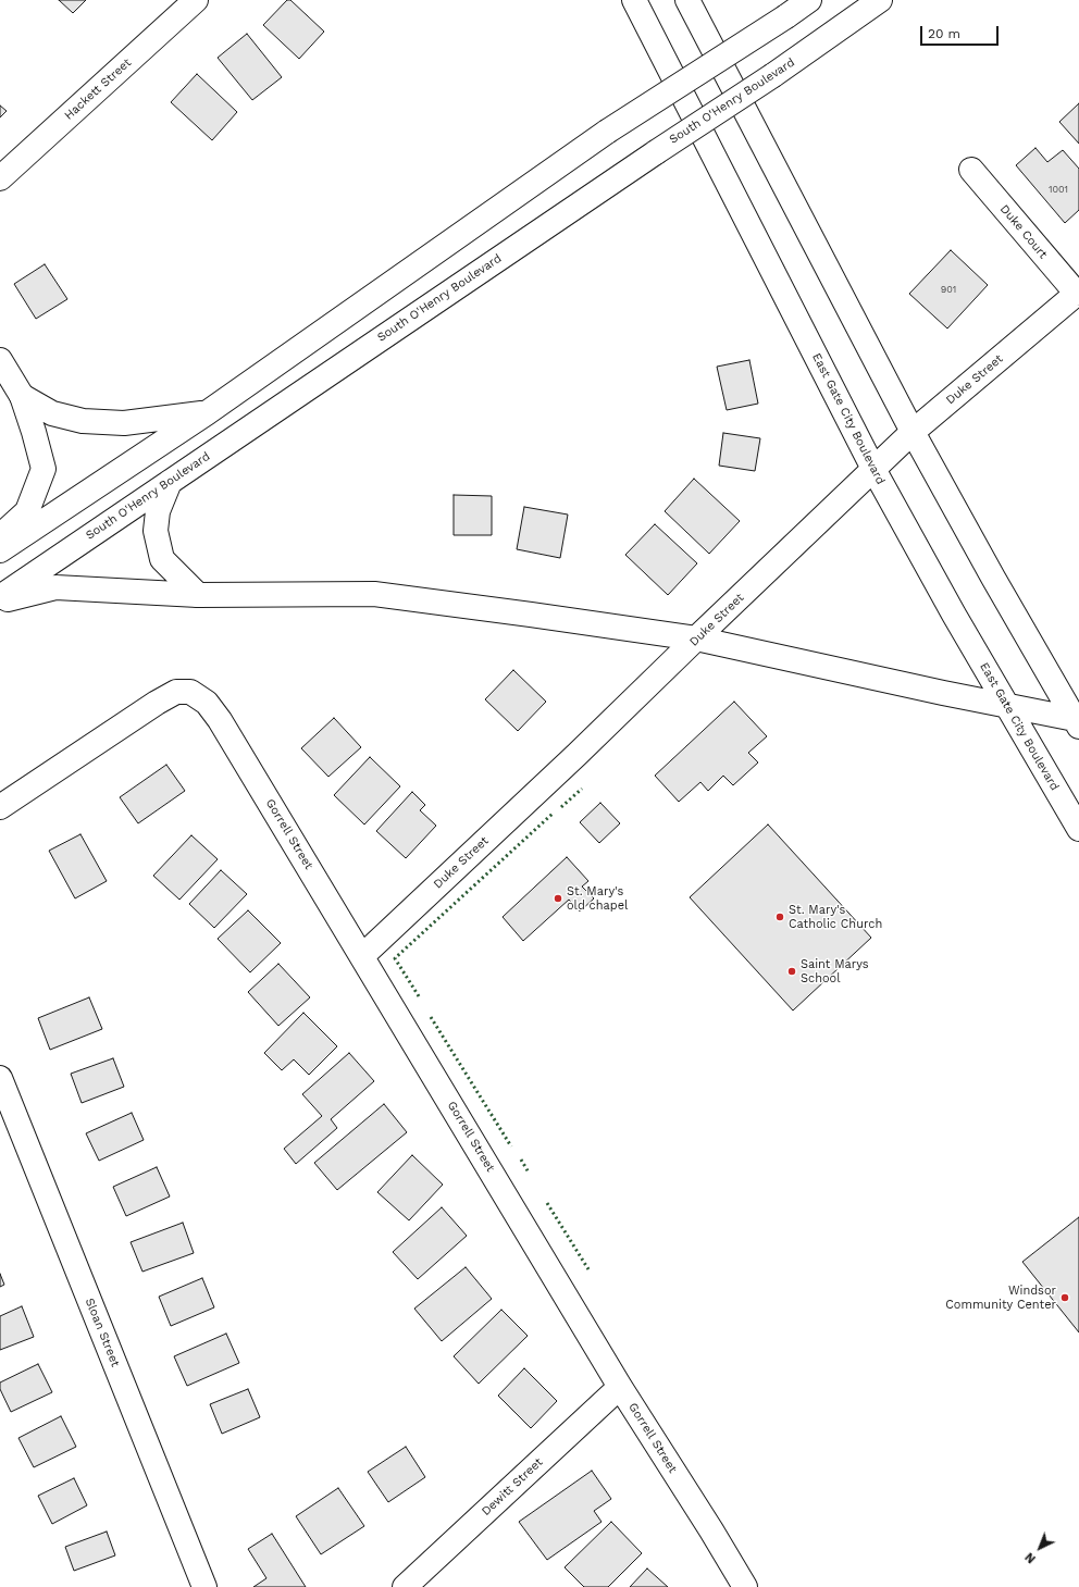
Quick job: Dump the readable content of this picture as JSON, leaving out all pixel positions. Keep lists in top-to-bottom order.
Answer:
{
  "streets": {
    "main road": [
      "Hackett Street",
      "South O'Henry Boulevard",
      "Duke Court",
      "Duke Street",
      "East Gate City Boulevard",
      "Gorrell Street",
      "Sloan Street",
      "Dewitt Street"
    ]
  },
  "crossings": [
    ["Duke Court", "Duke Street"],
    ["Duke Street", "East Gate City Boulevard"],
    ["Duke Street", "Gorrell Street"],
    ["Gorrell Street", "Dewitt Street"]
  ],
  "places": [
    "St. Mary's old chapel",
    "St. Mary's Catholic Church",
    "Saint Marys School",
    "Windsor Community Center"
  ],
  "house_numbers": ["1001", "901"],
  "scale_bar": "20 m",
  "north": "bottom left"
}
